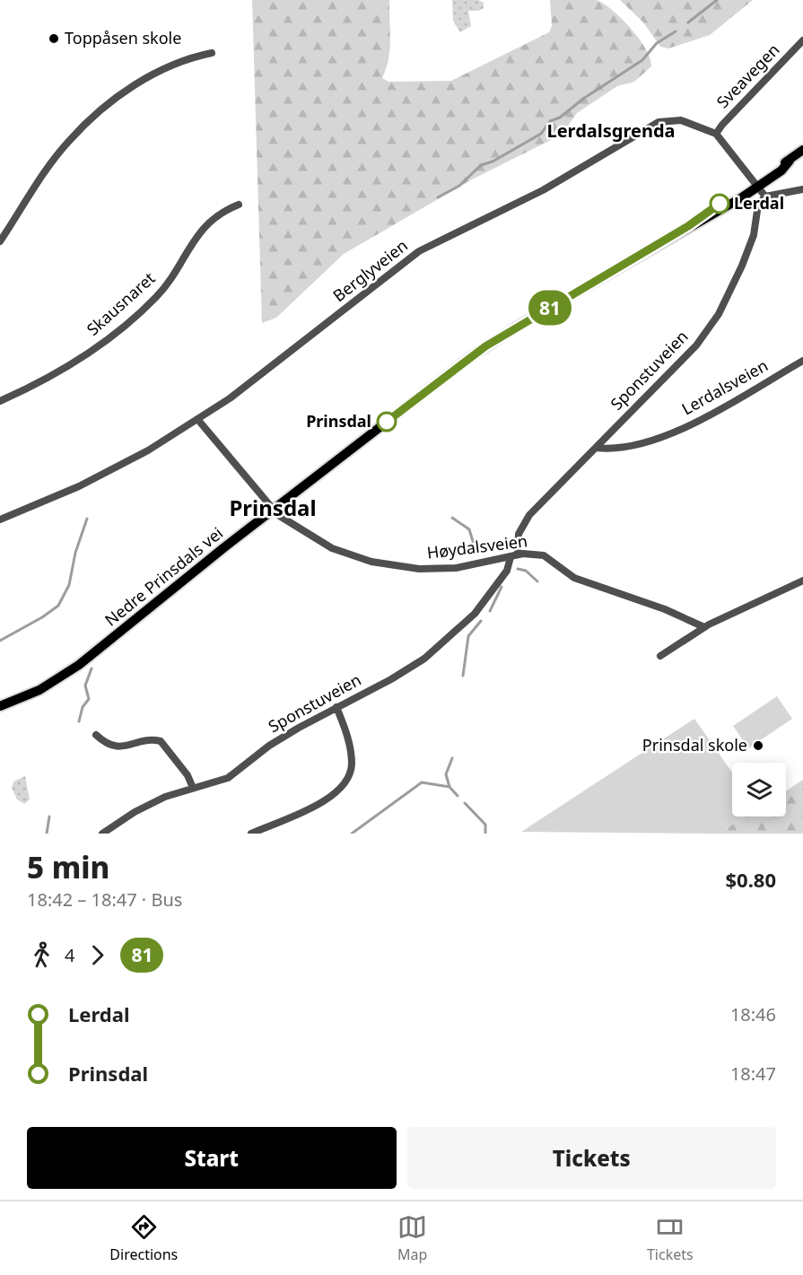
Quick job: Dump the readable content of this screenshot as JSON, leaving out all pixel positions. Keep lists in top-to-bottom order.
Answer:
{
  "streets": {
    "main road": ["Nedre Prinsdals vei"],
    "street": [
      "Sveavegen",
      "Berglyveien",
      "Skausnaret",
      "Sponstuveien",
      "Lerdalsveien",
      "Høydalsveien"
    ]
  },
  "crossings": [
    ["Sveavegen", "Berglyveien"],
    ["Berglyveien", "Høydalsveien"],
    ["Sponstuveien", "Lerdalsveien"],
    ["Sponstuveien", "Høydalsveien"],
    ["Høydalsveien", "Nedre Prinsdals vei"]
  ],
  "districts": ["Lerdalsgrenda", "Prinsdal"],
  "places": [
    "Toppåsen skole",
    "Lerdal",
    "Prinsdal",
    "Prinsdal skole"
  ],
  "lines": ["bus line 81"],
  "page": {
    "on_map": "81",
    "heading": ["5 min", "18:42 – 18:47 · Bus", "$0.80"],
    "legs": ["4", "81"],
    "list": [
      {
        "name": "Lerdal",
        "value": "18:46"
      },
      {
        "name": "Prinsdal",
        "value": "18:47"
      }
    ],
    "buttons": ["Start", "Tickets"],
    "tabs": ["Directions", "Map", "Tickets"]
  }
}
